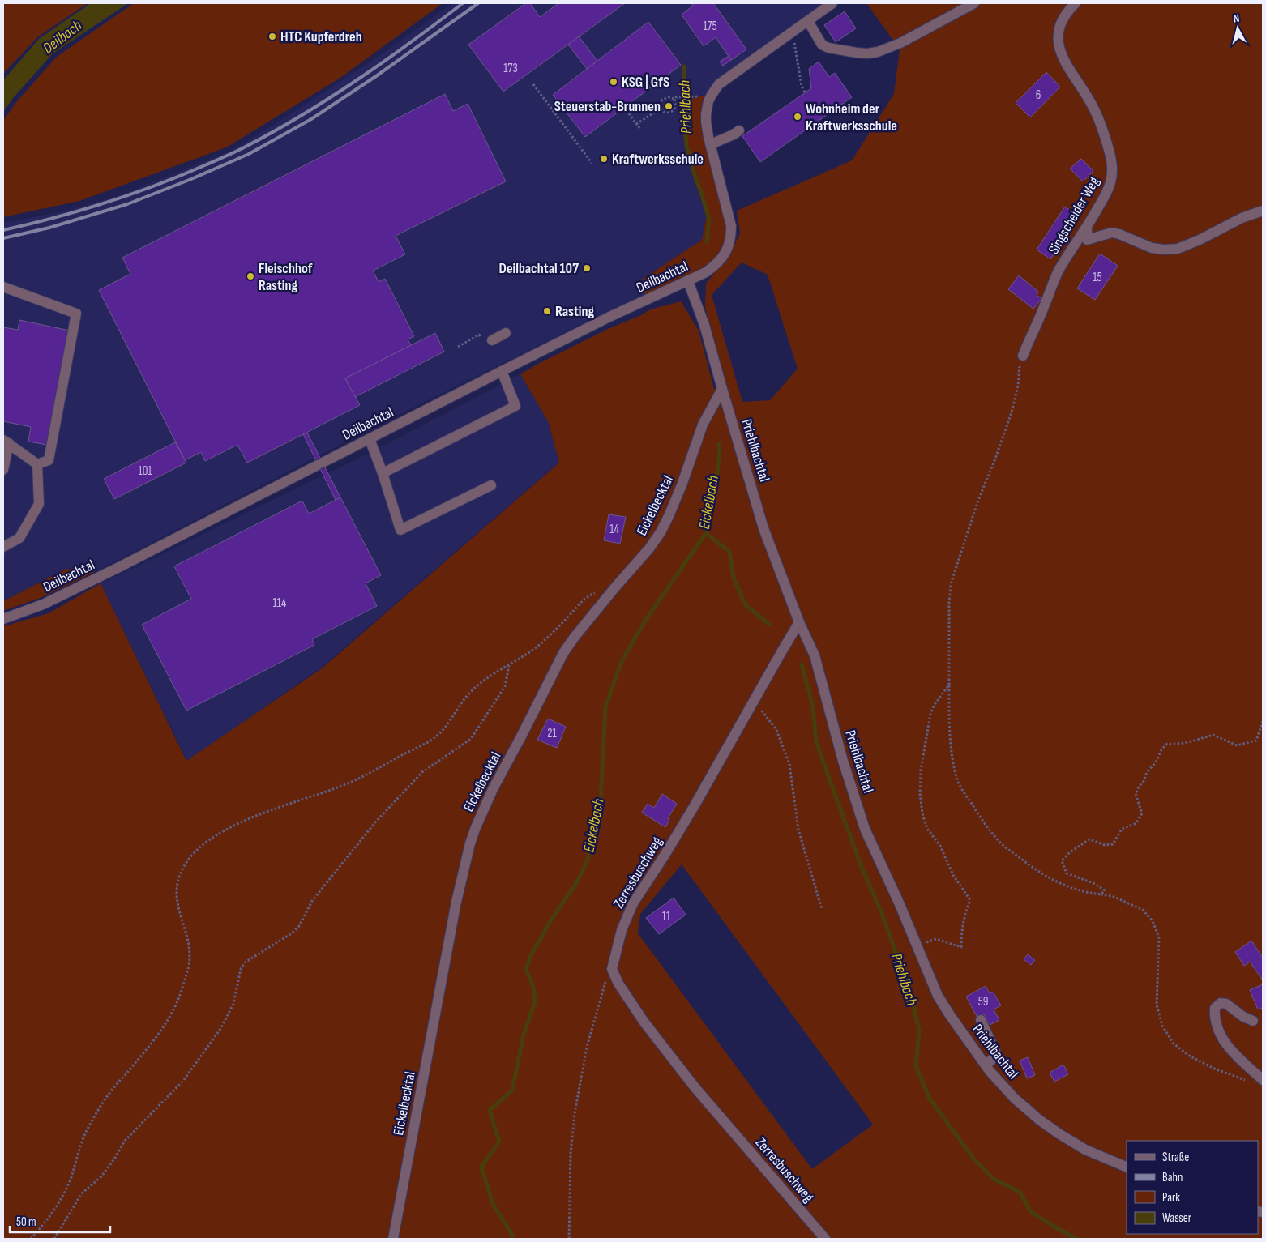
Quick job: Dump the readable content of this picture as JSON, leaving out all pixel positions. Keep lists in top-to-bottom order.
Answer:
{
  "streets": {
    "street": [
      "Singscheider Weg",
      "Deilbachtal",
      "Priehlbachtal",
      "Eickelbecktal",
      "Zerresbuschweg"
    ]
  },
  "crossings": [
    ["Deilbachtal", "Priehlbachtal"],
    ["Priehlbachtal", "Eickelbecktal"],
    ["Priehlbachtal", "Zerresbuschweg"]
  ],
  "water": ["Deilbach", "Priehlbach", "Eickelbach"],
  "places": [
    "HTC Kupferdreh",
    "KSG | GfS",
    "Steuerstab-Brunnen",
    "Wohnheim der Kraftwerksschule",
    "Kraftwerksschule",
    "Deilbachtal 107",
    "Fleischhof Rasting",
    "Rasting"
  ],
  "house_numbers": [
    "175",
    "173",
    "6",
    "15",
    "101",
    "14",
    "114",
    "21",
    "11",
    "59"
  ],
  "legend": [
    "Straße",
    "Bahn",
    "Park",
    "Wasser"
  ],
  "scale_bar": "50 m",
  "north": "top"
}
